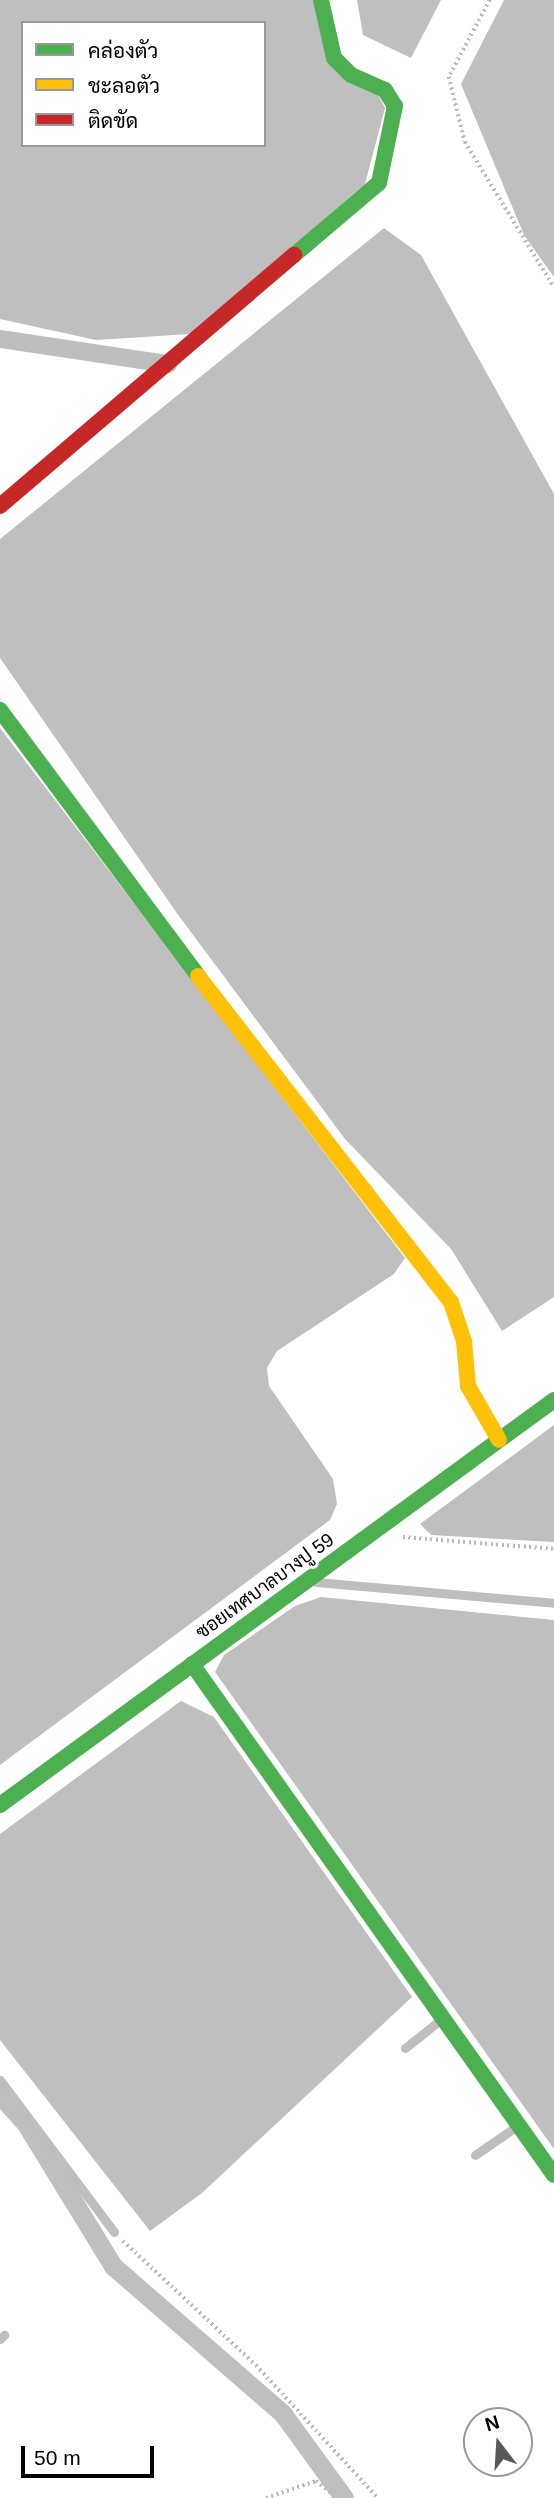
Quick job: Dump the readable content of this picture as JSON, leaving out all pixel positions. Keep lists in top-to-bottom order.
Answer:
{
  "streets": {
    "street": ["ซอยเทศบาลบางปู 59"]
  },
  "legend": ["คล่องตัว", "ชะลอตัว", "ติดขัด"],
  "scale_bar": "50 m",
  "north": "top"
}
